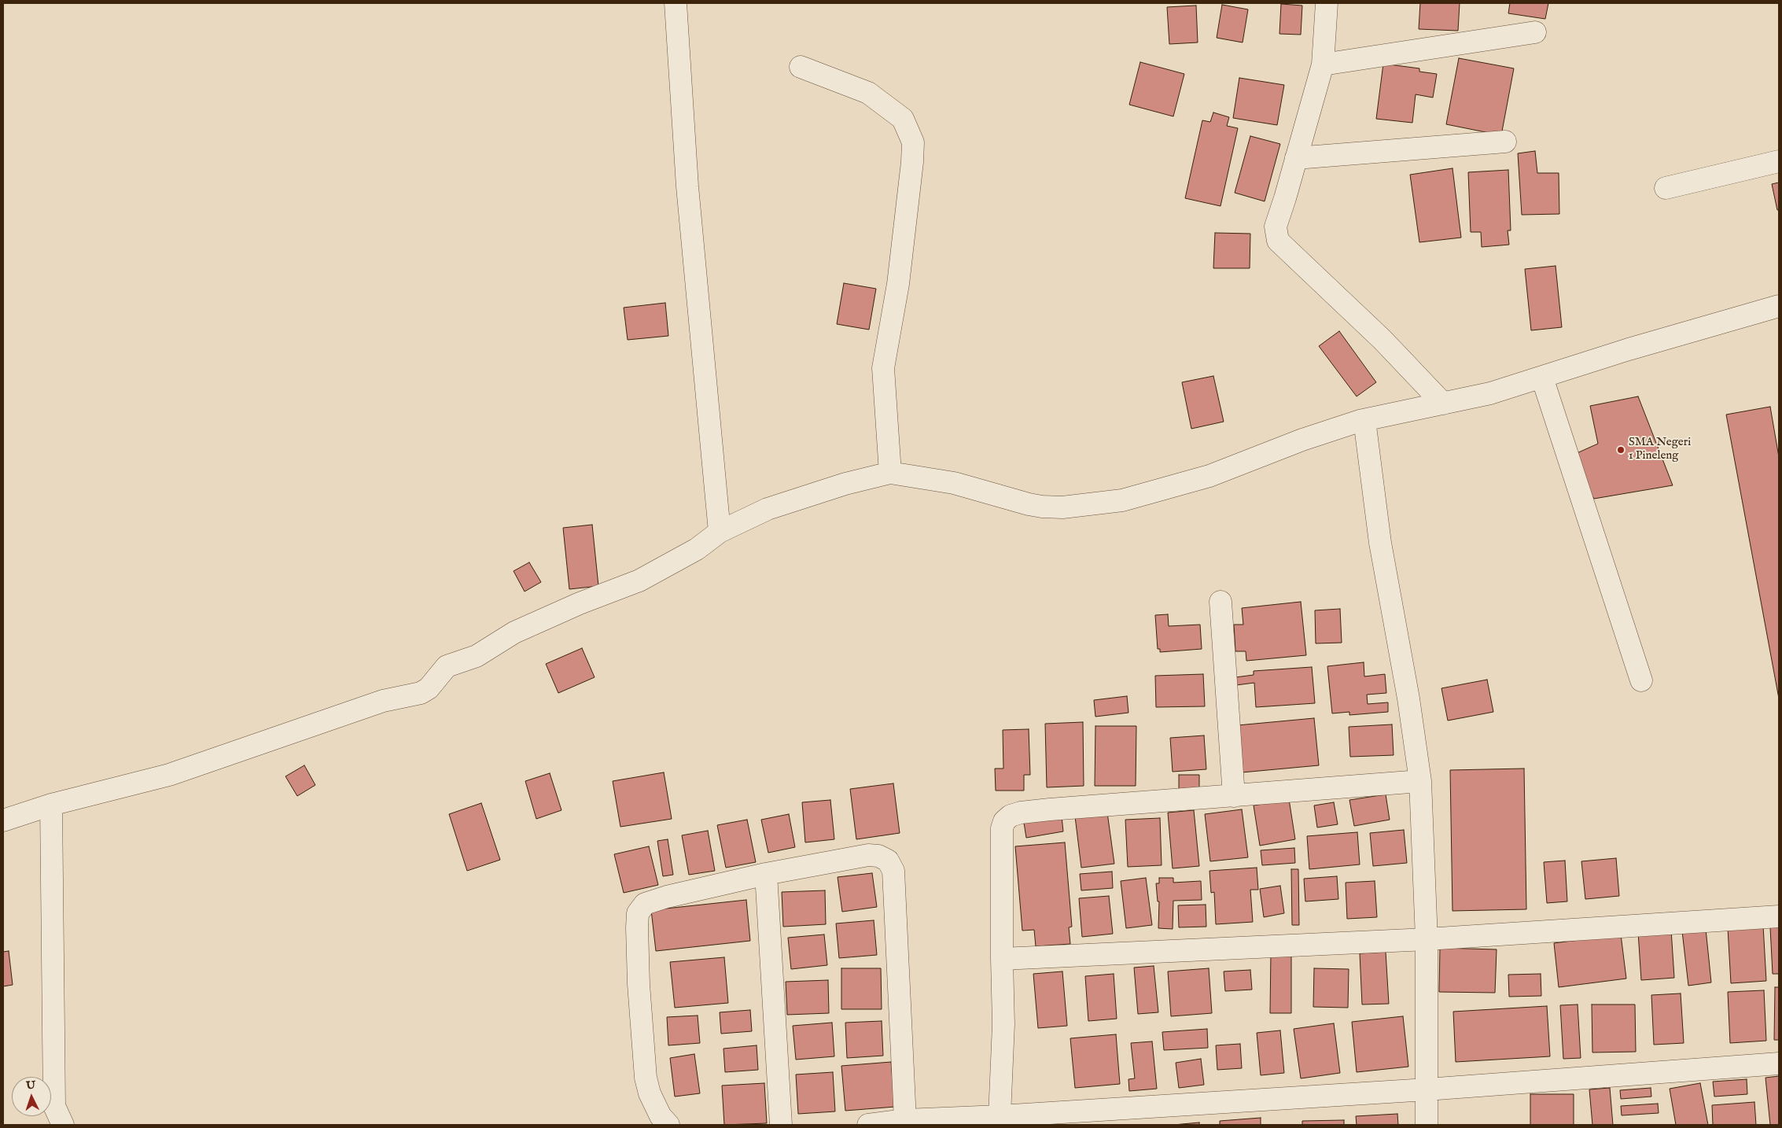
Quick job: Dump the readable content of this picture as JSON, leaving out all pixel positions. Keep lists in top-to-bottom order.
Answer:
{
  "places": ["SMA Negeri 1 Pineleng"],
  "north": "top"
}
